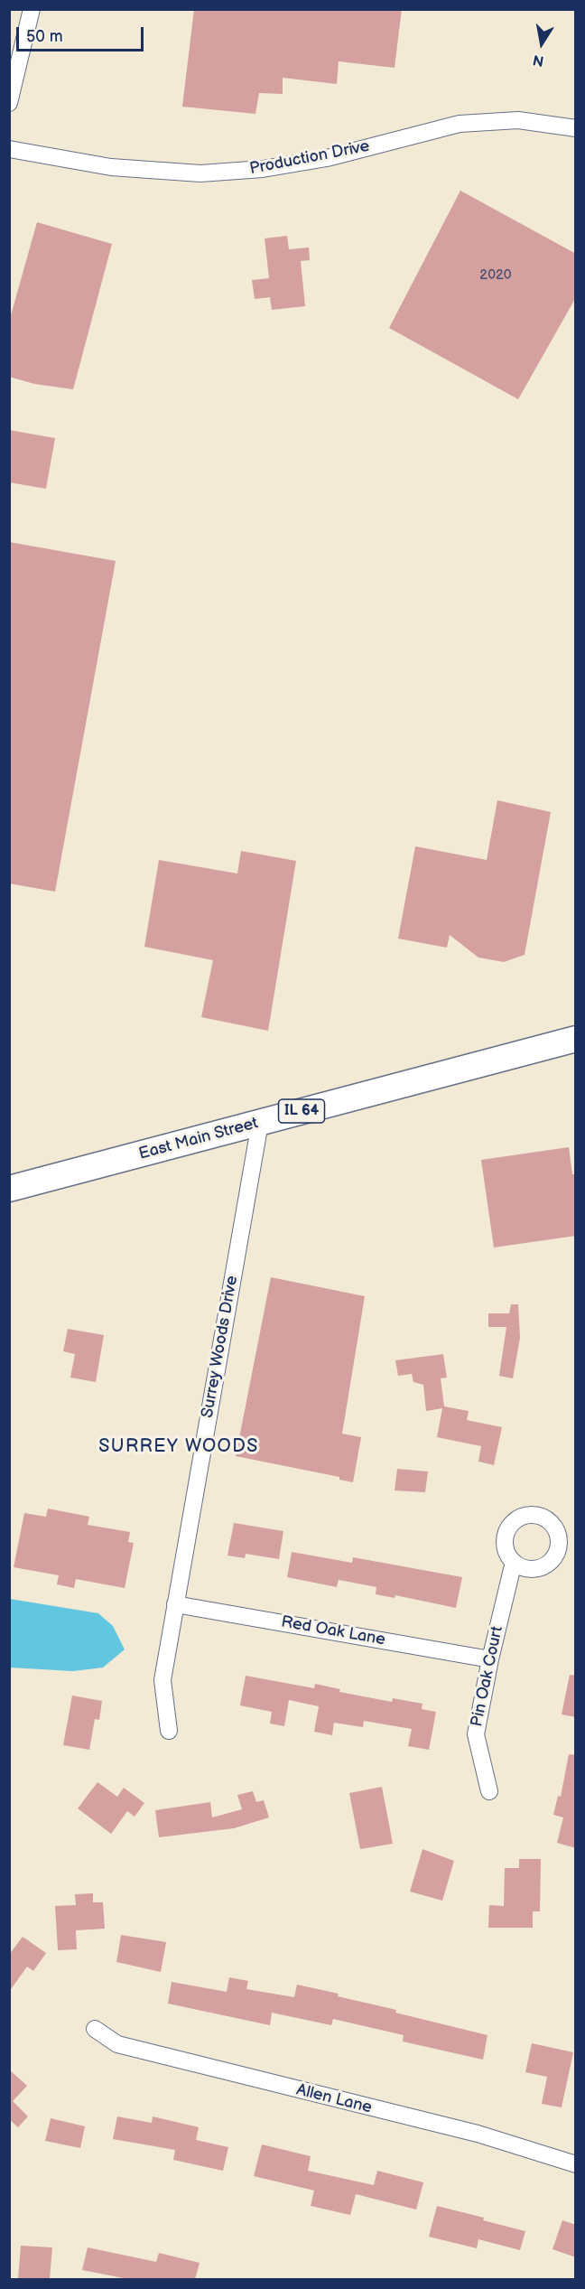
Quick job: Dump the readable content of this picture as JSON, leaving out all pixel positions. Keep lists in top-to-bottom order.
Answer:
{
  "streets": {
    "main road": ["IL 64", "East Main Street"],
    "street": [
      "Production Drive",
      "Surrey Woods Drive",
      "Red Oak Lane",
      "Pin Oak Court",
      "Allen Lane"
    ]
  },
  "crossings": [
    ["East Main Street", "Surrey Woods Drive"],
    ["Surrey Woods Drive", "Red Oak Lane"],
    ["Red Oak Lane", "Pin Oak Court"]
  ],
  "districts": ["SURREY WOODS"],
  "house_numbers": ["2020"],
  "scale_bar": "50 m",
  "north": "bottom"
}
